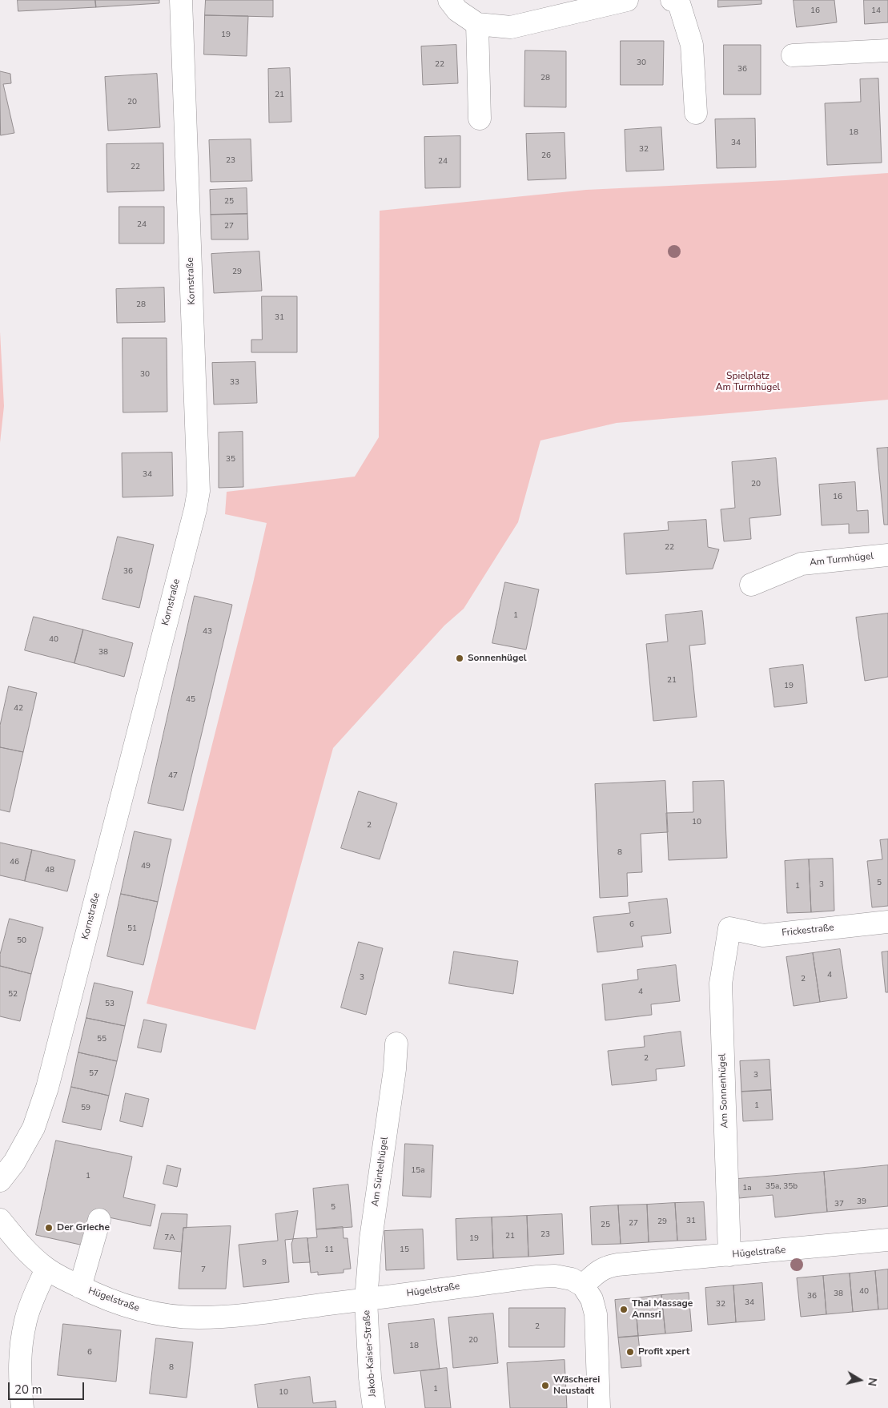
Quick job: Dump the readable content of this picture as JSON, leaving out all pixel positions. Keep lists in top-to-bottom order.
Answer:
{
  "streets": {
    "street": [
      "Kornstraße",
      "Am Turmhügel",
      "Frickestraße",
      "Am Sonnenhügel",
      "Am Süntelhügel",
      "Hügelstraße",
      "Jakob-Kaiser-Straße"
    ]
  },
  "crossings": [
    ["Frickestraße", "Am Sonnenhügel"],
    ["Am Sonnenhügel", "Hügelstraße"],
    ["Am Süntelhügel", "Hügelstraße"],
    ["Am Süntelhügel", "Jakob-Kaiser-Straße"],
    ["Hügelstraße", "Jakob-Kaiser-Straße"]
  ],
  "parks": ["Spielplatz Am Turmhügel"],
  "places": [
    "Sonnenhügel",
    "Der Grieche",
    "Thai Massage Annsri",
    "Profit xpert",
    "Wäscherei Neustadt"
  ],
  "house_numbers": [
    "16",
    "14",
    "19",
    "30",
    "22",
    "36",
    "28",
    "21",
    "20",
    "18",
    "34",
    "32",
    "26",
    "23",
    "24",
    "22",
    "25",
    "24",
    "27",
    "29",
    "28",
    "31",
    "30",
    "33",
    "35",
    "34",
    "20",
    "16",
    "22",
    "36",
    "1",
    "43",
    "40",
    "38",
    "21",
    "19",
    "45",
    "42",
    "47",
    "10",
    "2",
    "8",
    "46",
    "49",
    "48",
    "5",
    "3",
    "1",
    "6",
    "51",
    "50",
    "4",
    "3",
    "2",
    "4",
    "52",
    "53",
    "55",
    "2",
    "57",
    "3",
    "1",
    "59",
    "15a",
    "1",
    "35a, 35b",
    "1a",
    "39",
    "37",
    "5",
    "31",
    "29",
    "27",
    "25",
    "23",
    "21",
    "7A",
    "19",
    "11",
    "15",
    "9",
    "7",
    "40",
    "38",
    "36",
    "34",
    "32",
    "2",
    "20",
    "18",
    "6",
    "8",
    "1",
    "10"
  ],
  "scale_bar": "20 m",
  "north": "right"
}
